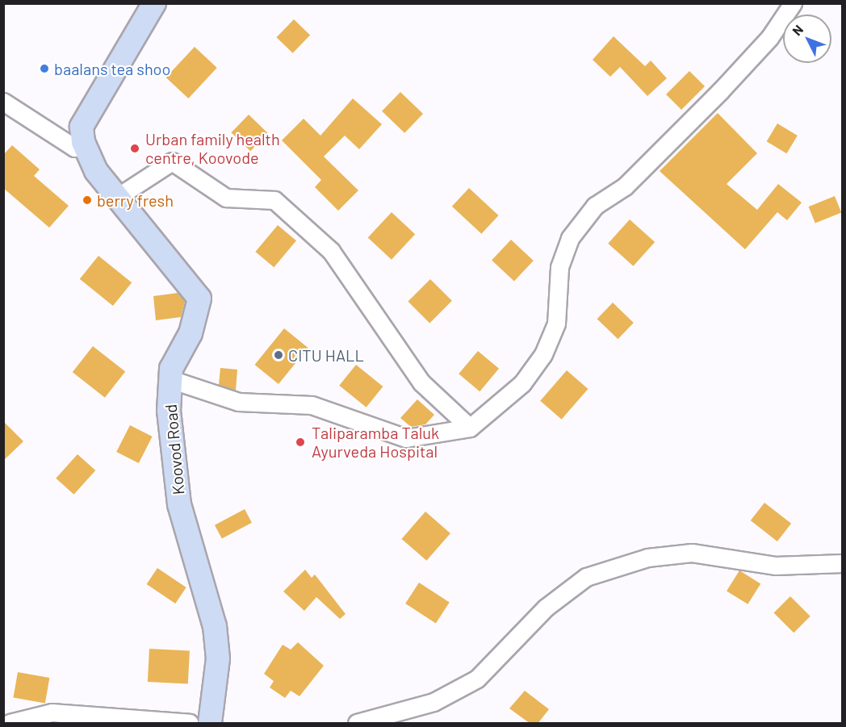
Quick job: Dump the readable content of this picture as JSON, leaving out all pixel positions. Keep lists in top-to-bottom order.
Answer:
{
  "streets": {
    "main road": ["Koovod Road"]
  },
  "places": [
    "baalans tea shoo",
    "Urban family health centre, Koovode",
    "berry fresh",
    "CITU HALL",
    "Taliparamba Taluk Ayurveda Hospital"
  ],
  "north": "top left"
}
